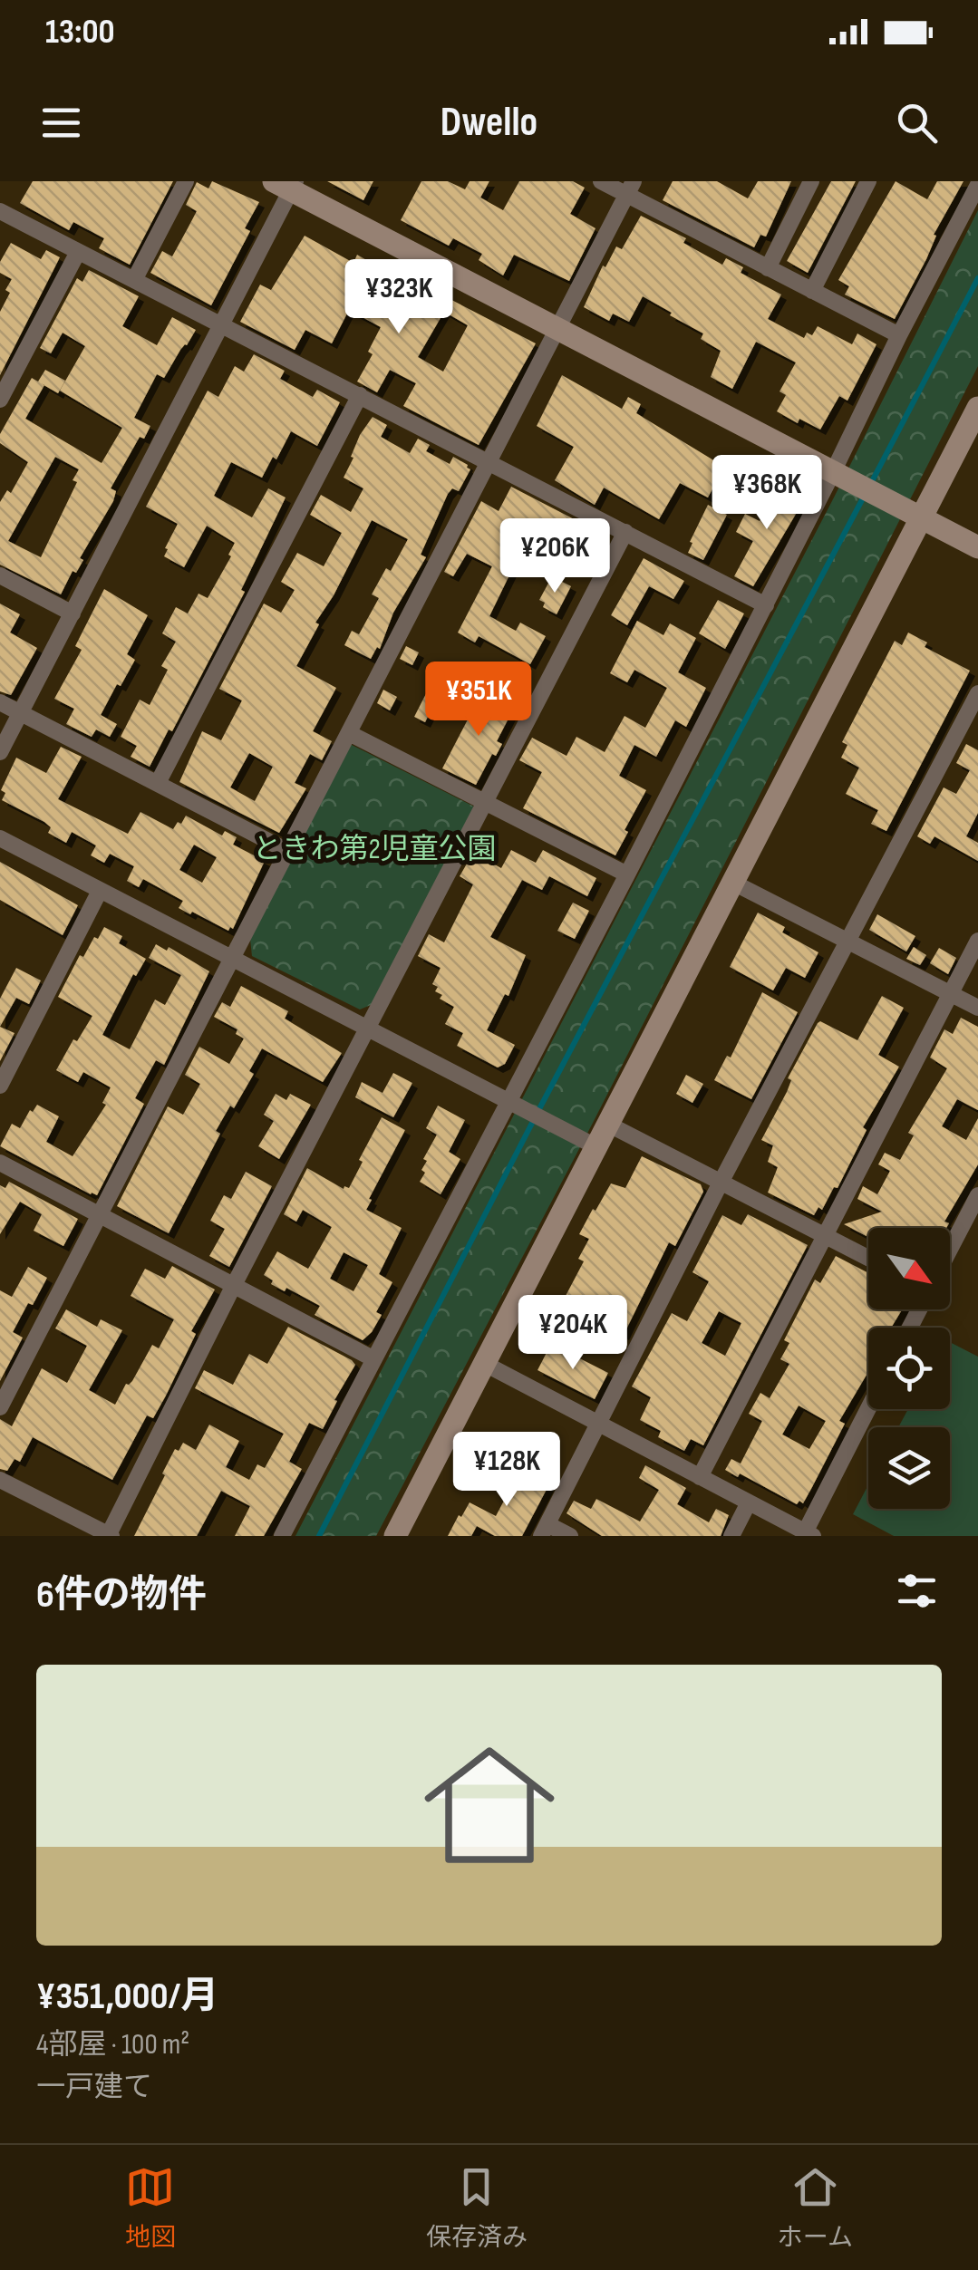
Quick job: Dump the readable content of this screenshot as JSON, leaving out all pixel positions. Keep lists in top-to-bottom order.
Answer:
{
  "parks": ["ときわ第2児童公園"],
  "north": "bottom right",
  "page": {
    "status": "13:00",
    "header": "Dwello",
    "price": [
      "¥323K",
      "¥368K",
      "¥206K",
      "¥351K",
      "¥204K",
      "¥128K"
    ],
    "heading": "6件の物件",
    "list": [
      {
        "name": "¥351,000/月",
        "note": "4部屋 · 100 m² · 一戸建て"
      }
    ],
    "tabs": ["地図", "保存済み", "ホーム"]
  }
}
